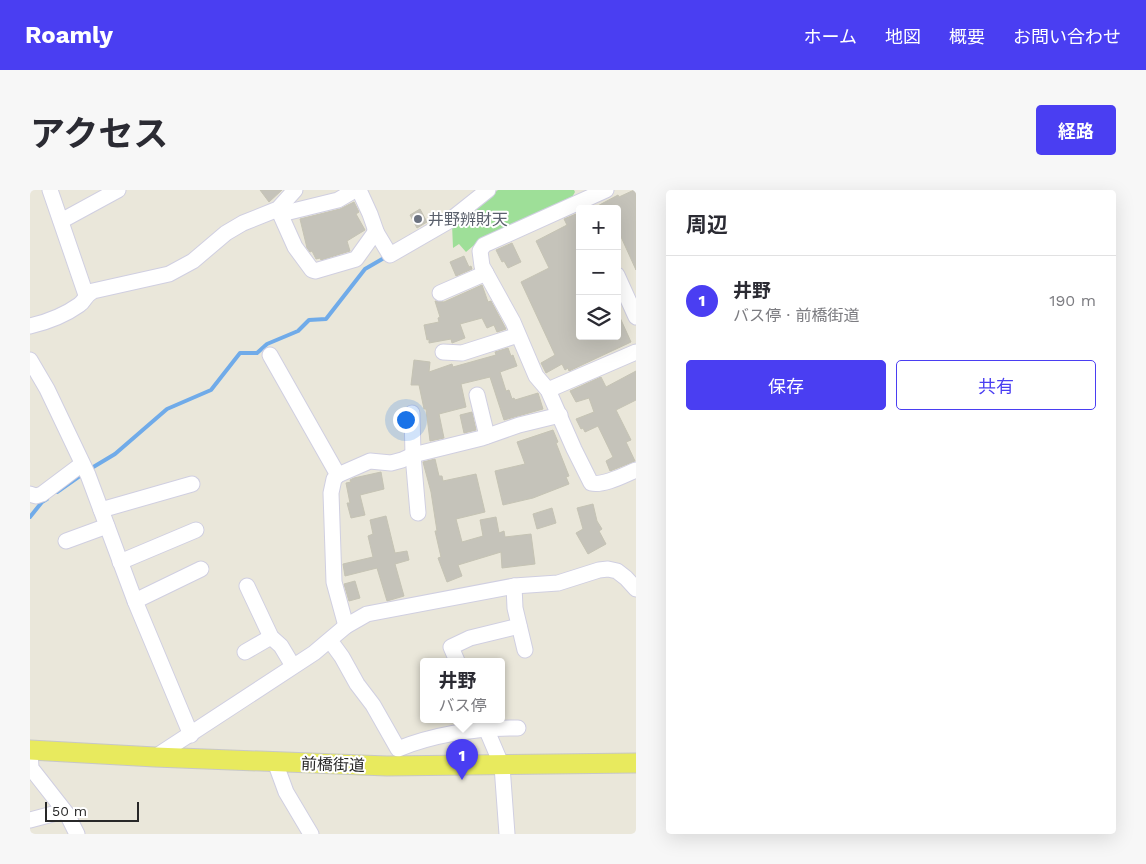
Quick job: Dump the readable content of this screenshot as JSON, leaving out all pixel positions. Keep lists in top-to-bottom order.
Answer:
{
  "streets": {
    "main road": ["前橋街道"]
  },
  "places": ["井野辨財天"],
  "scale_bar": "50 m",
  "page": {
    "header": "Roamly",
    "nav": [
      "ホーム",
      "地図",
      "概要",
      "お問い合わせ"
    ],
    "title": "アクセス",
    "buttons": [
      "経路",
      ["保存", "共有"]
    ],
    "heading": "周辺",
    "map_buttons": ["+", "−"],
    "list": [
      {
        "mark": "1",
        "name": "井野",
        "note": "バス停 · 前橋街道",
        "value": "190 m"
      }
    ],
    "popup": ["井野", "バス停"],
    "pins": "1",
    "scale": "50 m"
  }
}
